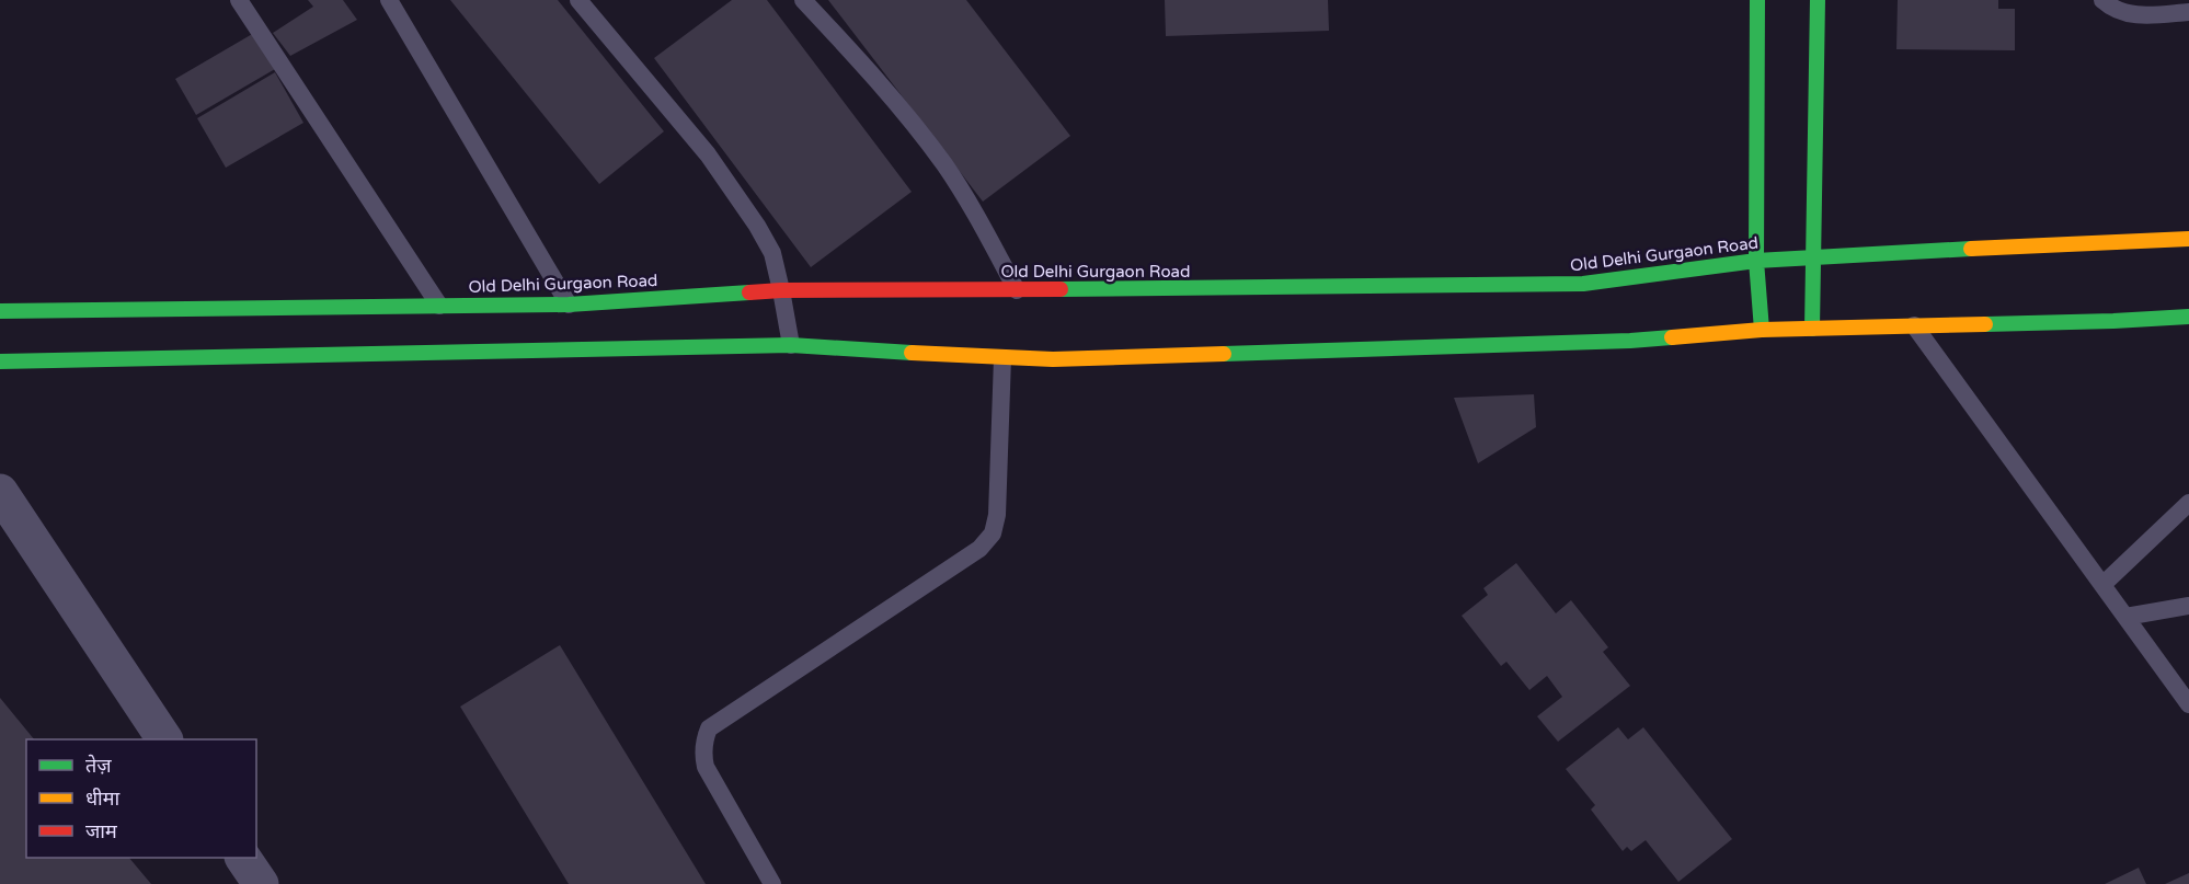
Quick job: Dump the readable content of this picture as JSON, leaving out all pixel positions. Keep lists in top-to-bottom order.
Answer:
{
  "streets": {
    "main road": ["Old Delhi Gurgaon Road"]
  },
  "legend": ["तेज़", "धीमा", "जाम"]
}
